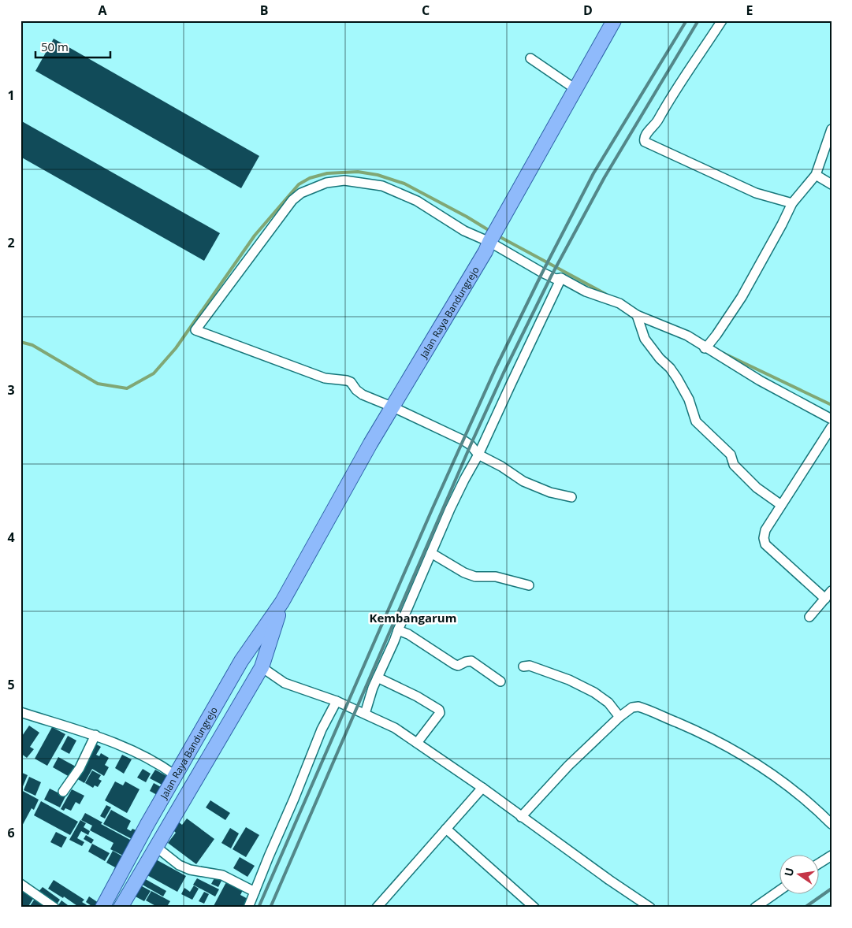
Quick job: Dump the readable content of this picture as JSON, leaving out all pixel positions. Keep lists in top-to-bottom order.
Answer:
{
  "streets": {
    "main road": ["Jalan Raya Bandungrejo"]
  },
  "districts": ["Kembangarum"],
  "scale_bar": "50 m",
  "north": "left",
  "grid": {
    "columns": [
      "A",
      "B",
      "C",
      "D",
      "E"
    ],
    "rows": [
      "1",
      "2",
      "3",
      "4",
      "5",
      "6"
    ]
  }
}
